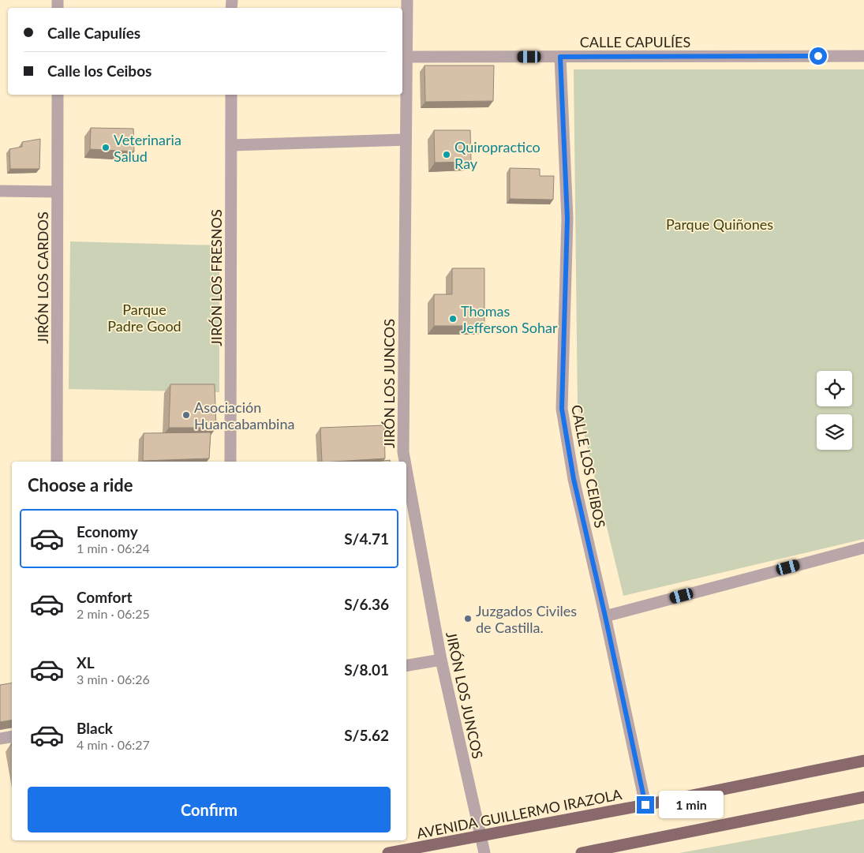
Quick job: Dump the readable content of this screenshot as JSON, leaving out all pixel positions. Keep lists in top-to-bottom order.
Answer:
{
  "streets": {
    "main road": ["AVENIDA GUILLERMO IRAZOLA"],
    "street": [
      "CALLE CAPULÍES",
      "JIRÓN LOS CARDOS",
      "JIRÓN LOS FRESNOS",
      "JIRÓN LOS JUNCOS",
      "CALLE LOS CEIBOS"
    ]
  },
  "crossings": [
    ["CALLE CAPULÍES", "JIRÓN LOS JUNCOS"],
    ["CALLE CAPULÍES", "CALLE LOS CEIBOS"],
    ["JIRÓN LOS JUNCOS", "AVENIDA GUILLERMO IRAZOLA"],
    ["CALLE LOS CEIBOS", "AVENIDA GUILLERMO IRAZOLA"]
  ],
  "parks": ["Parque Quiñones", "Parque Padre Good"],
  "places": [
    "Veterinaria Salud",
    "Quiropractico Ray",
    "Thomas Jefferson Sohar",
    "Asociación Huancabambina",
    "Juzgados Civiles de Castilla."
  ],
  "page": {
    "banner": ["Calle Capulíes", "Calle los Ceibos"],
    "heading": "Choose a ride",
    "list": [
      {
        "name": "Economy",
        "note": "1 min · 06:24",
        "value": "S/4.71"
      },
      {
        "name": "Comfort",
        "note": "2 min · 06:25",
        "value": "S/6.36"
      },
      {
        "name": "XL",
        "note": "3 min · 06:26",
        "value": "S/8.01"
      },
      {
        "name": "Black",
        "note": "4 min · 06:27",
        "value": "S/5.62"
      }
    ],
    "buttons": "Confirm",
    "bubble": "1 min"
  }
}
